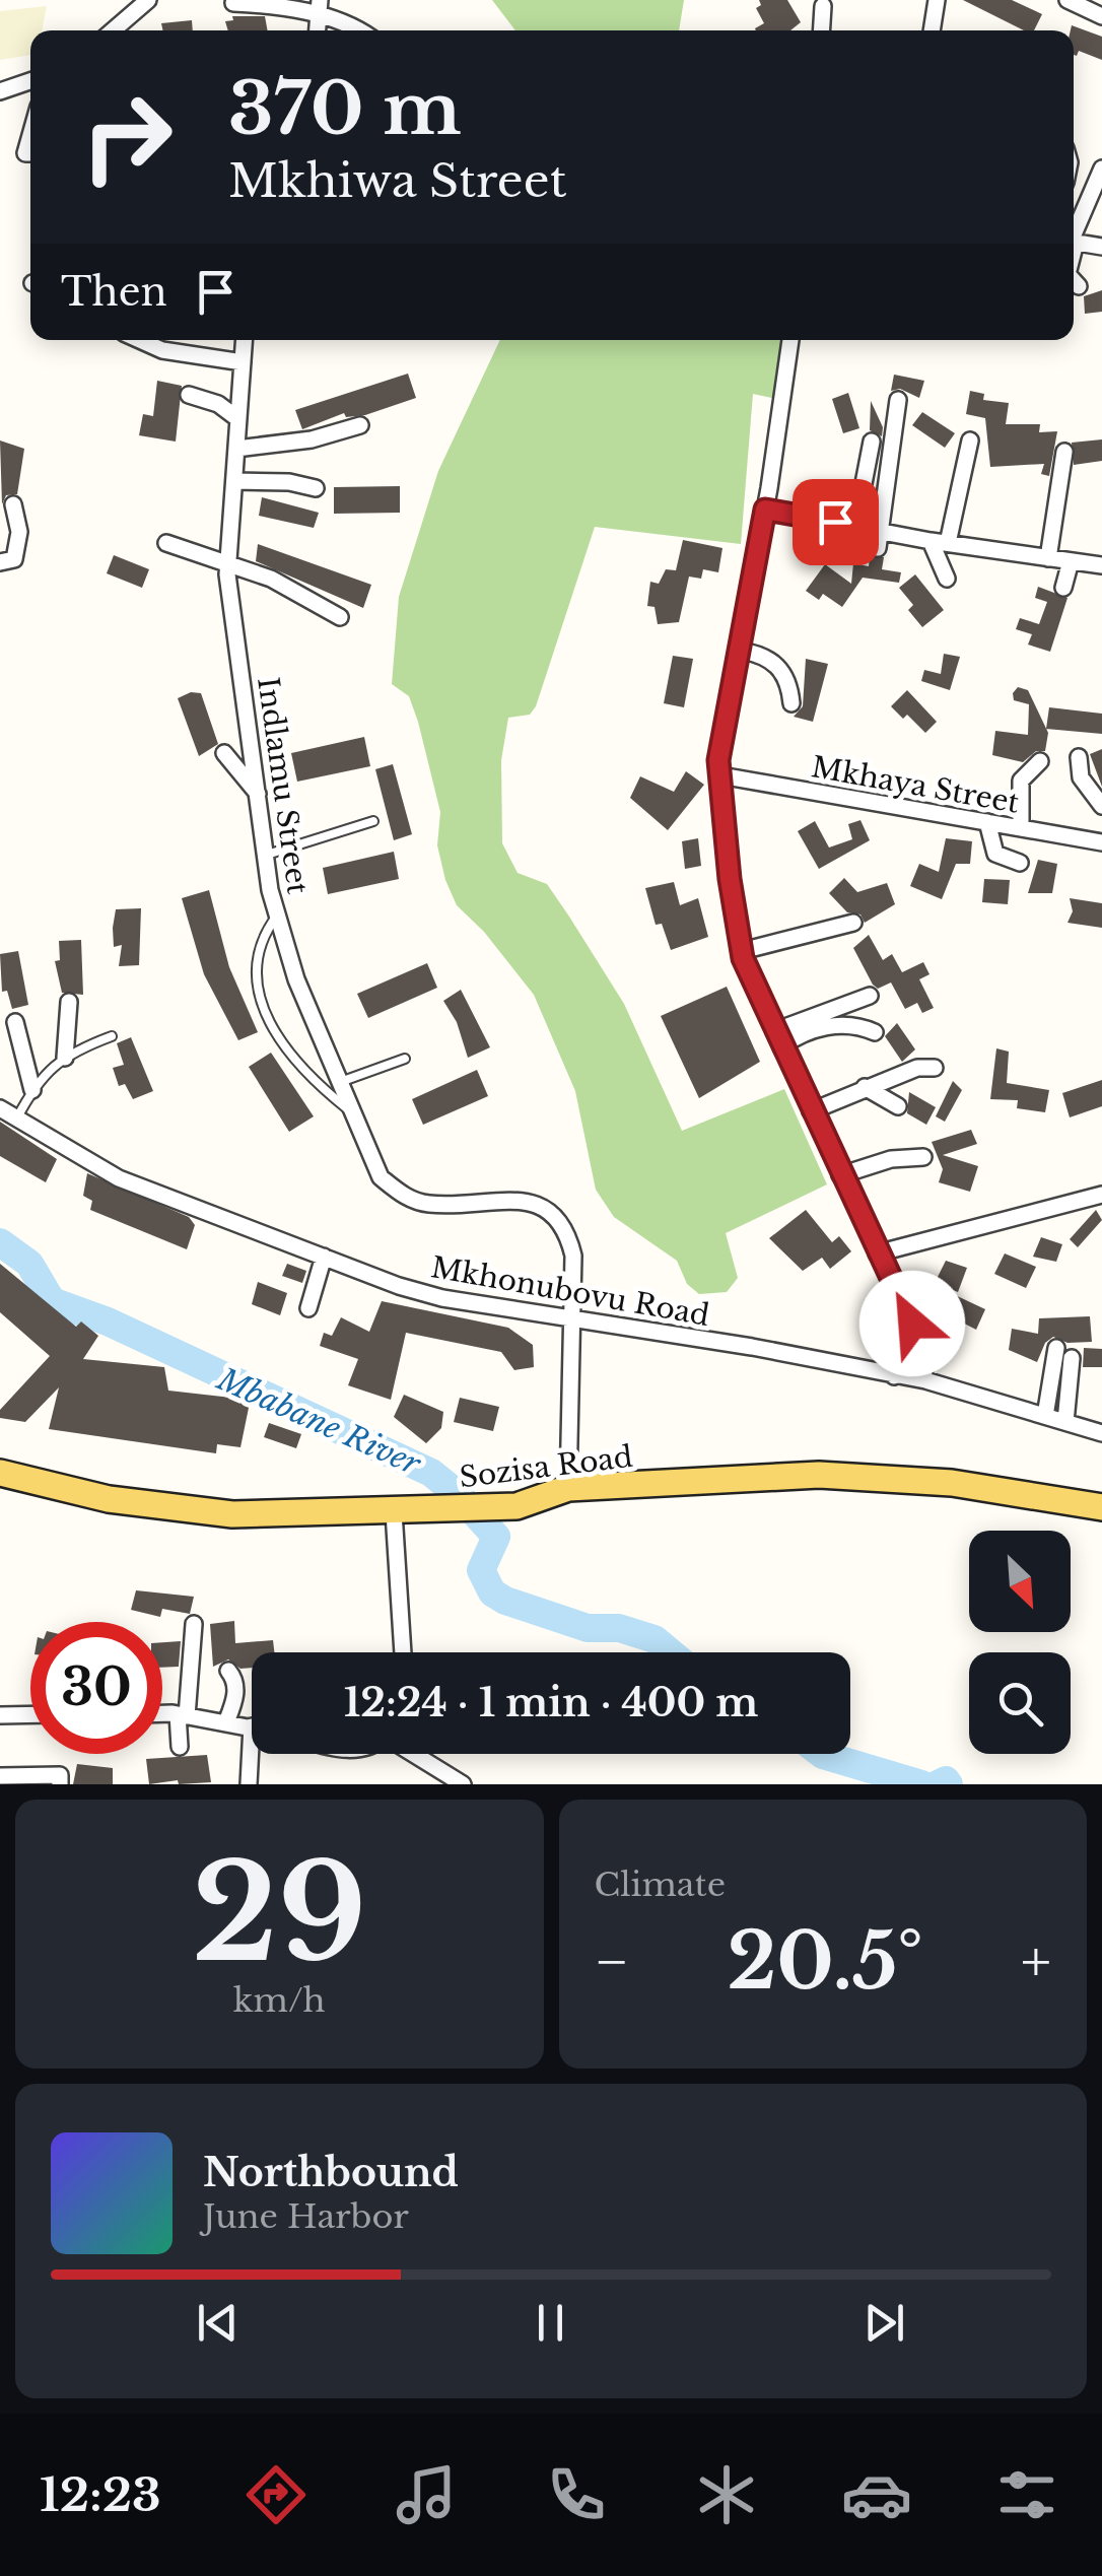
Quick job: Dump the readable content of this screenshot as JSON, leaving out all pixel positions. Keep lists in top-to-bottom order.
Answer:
{
  "streets": {
    "main road": ["Sozisa Road"],
    "street": ["Mkhaya Street", "Indlamu Street", "Mkhonubovu Road"]
  },
  "crossings": [
    ["Indlamu Street", "Mkhonubovu Road"]
  ],
  "water": ["Mbabane River"],
  "north": "bottom right",
  "page": {
    "turn": ["370 m", "Mkhiwa Street"],
    "then": "Then",
    "limit": "30",
    "trip": "12:24 · 1 min · 400 m",
    "tile": [
      ["29", "km/h"],
      "Climate"
    ],
    "heat": ["−", "20.5°", "+"],
    "song": ["Northbound", "June Harbor"],
    "tabs": "12:23"
  }
}
